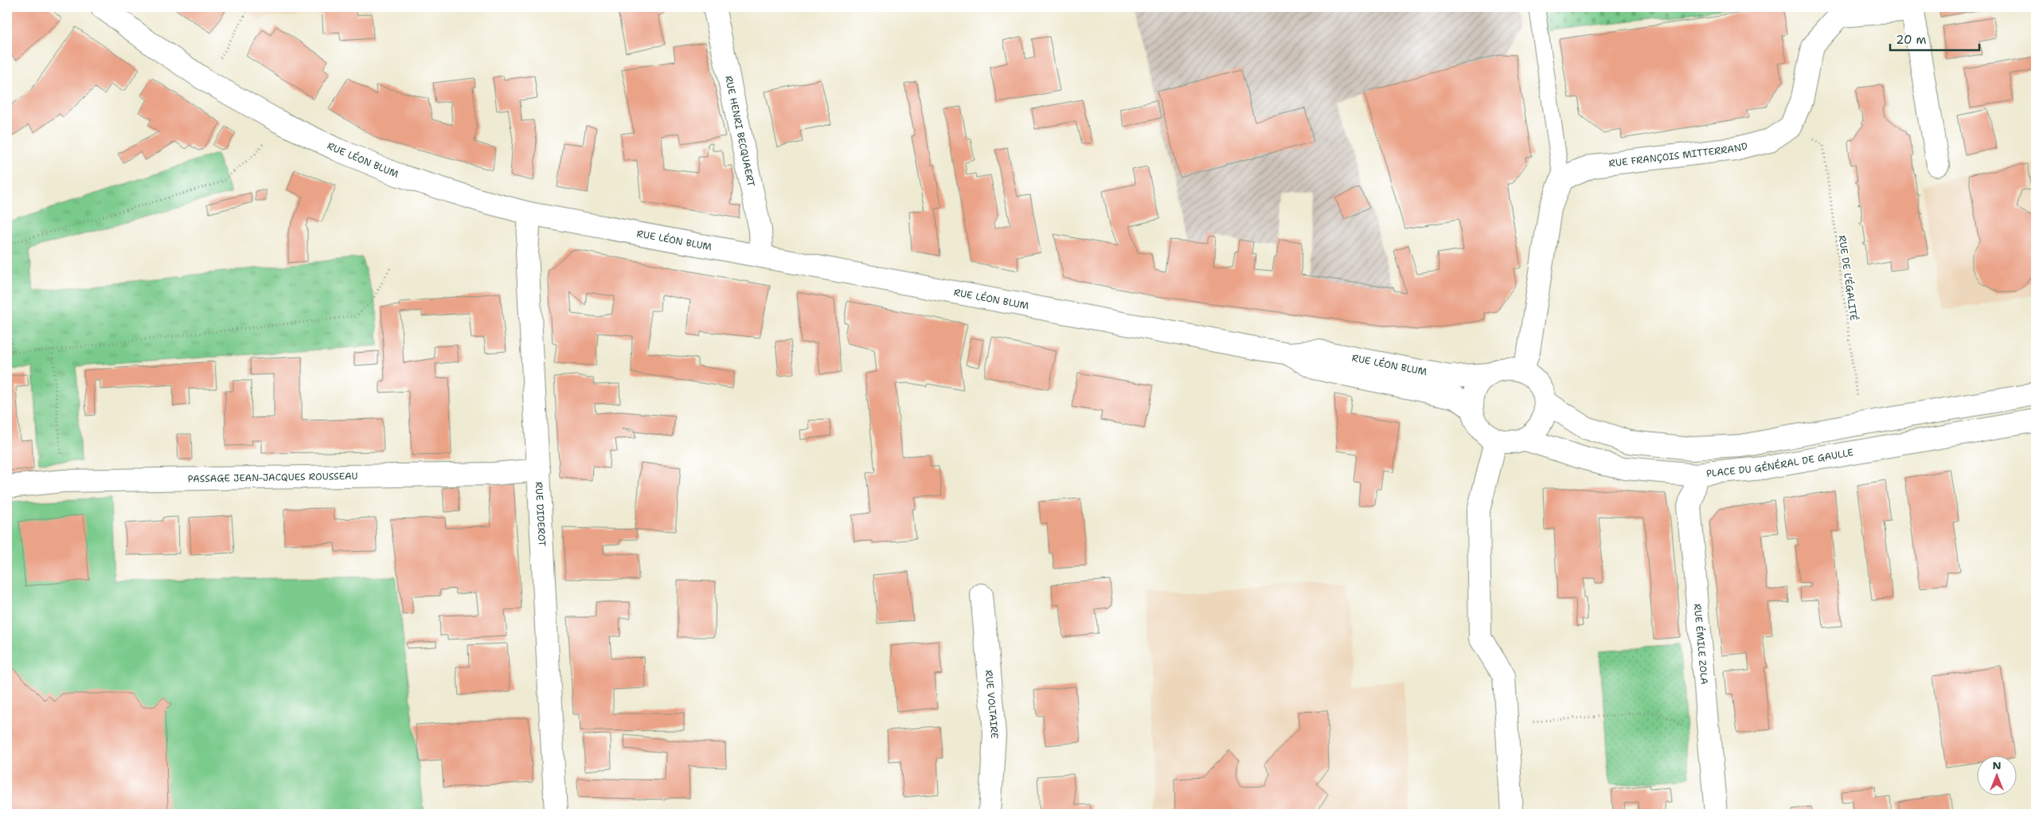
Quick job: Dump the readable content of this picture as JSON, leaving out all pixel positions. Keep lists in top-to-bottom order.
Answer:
{
  "streets": {
    "street": [
      "RUE HENRI BECQUAERT",
      "RUE FRANÇOIS MITTERRAND",
      "RUE LÉON BLUM",
      "PLACE DU GÉNÉRAL DE GAULLE",
      "PASSAGE JEAN-JACQUES ROUSSEAU",
      "RUE DIDEROT",
      "RUE ÉMILE ZOLA",
      "RUE VOLTAIRE"
    ],
    "path": ["RUE DE L’ÉGALITÉ"]
  },
  "crossings": [
    ["RUE HENRI BECQUAERT", "RUE LÉON BLUM"],
    ["RUE FRANÇOIS MITTERRAND", "RUE DE L’ÉGALITÉ"],
    ["RUE LÉON BLUM", "PLACE DU GÉNÉRAL DE GAULLE"],
    ["RUE LÉON BLUM", "RUE DIDEROT"],
    ["PLACE DU GÉNÉRAL DE GAULLE", "RUE ÉMILE ZOLA"],
    ["PASSAGE JEAN-JACQUES ROUSSEAU", "RUE DIDEROT"]
  ],
  "scale_bar": "20 m",
  "north": "top"
}
